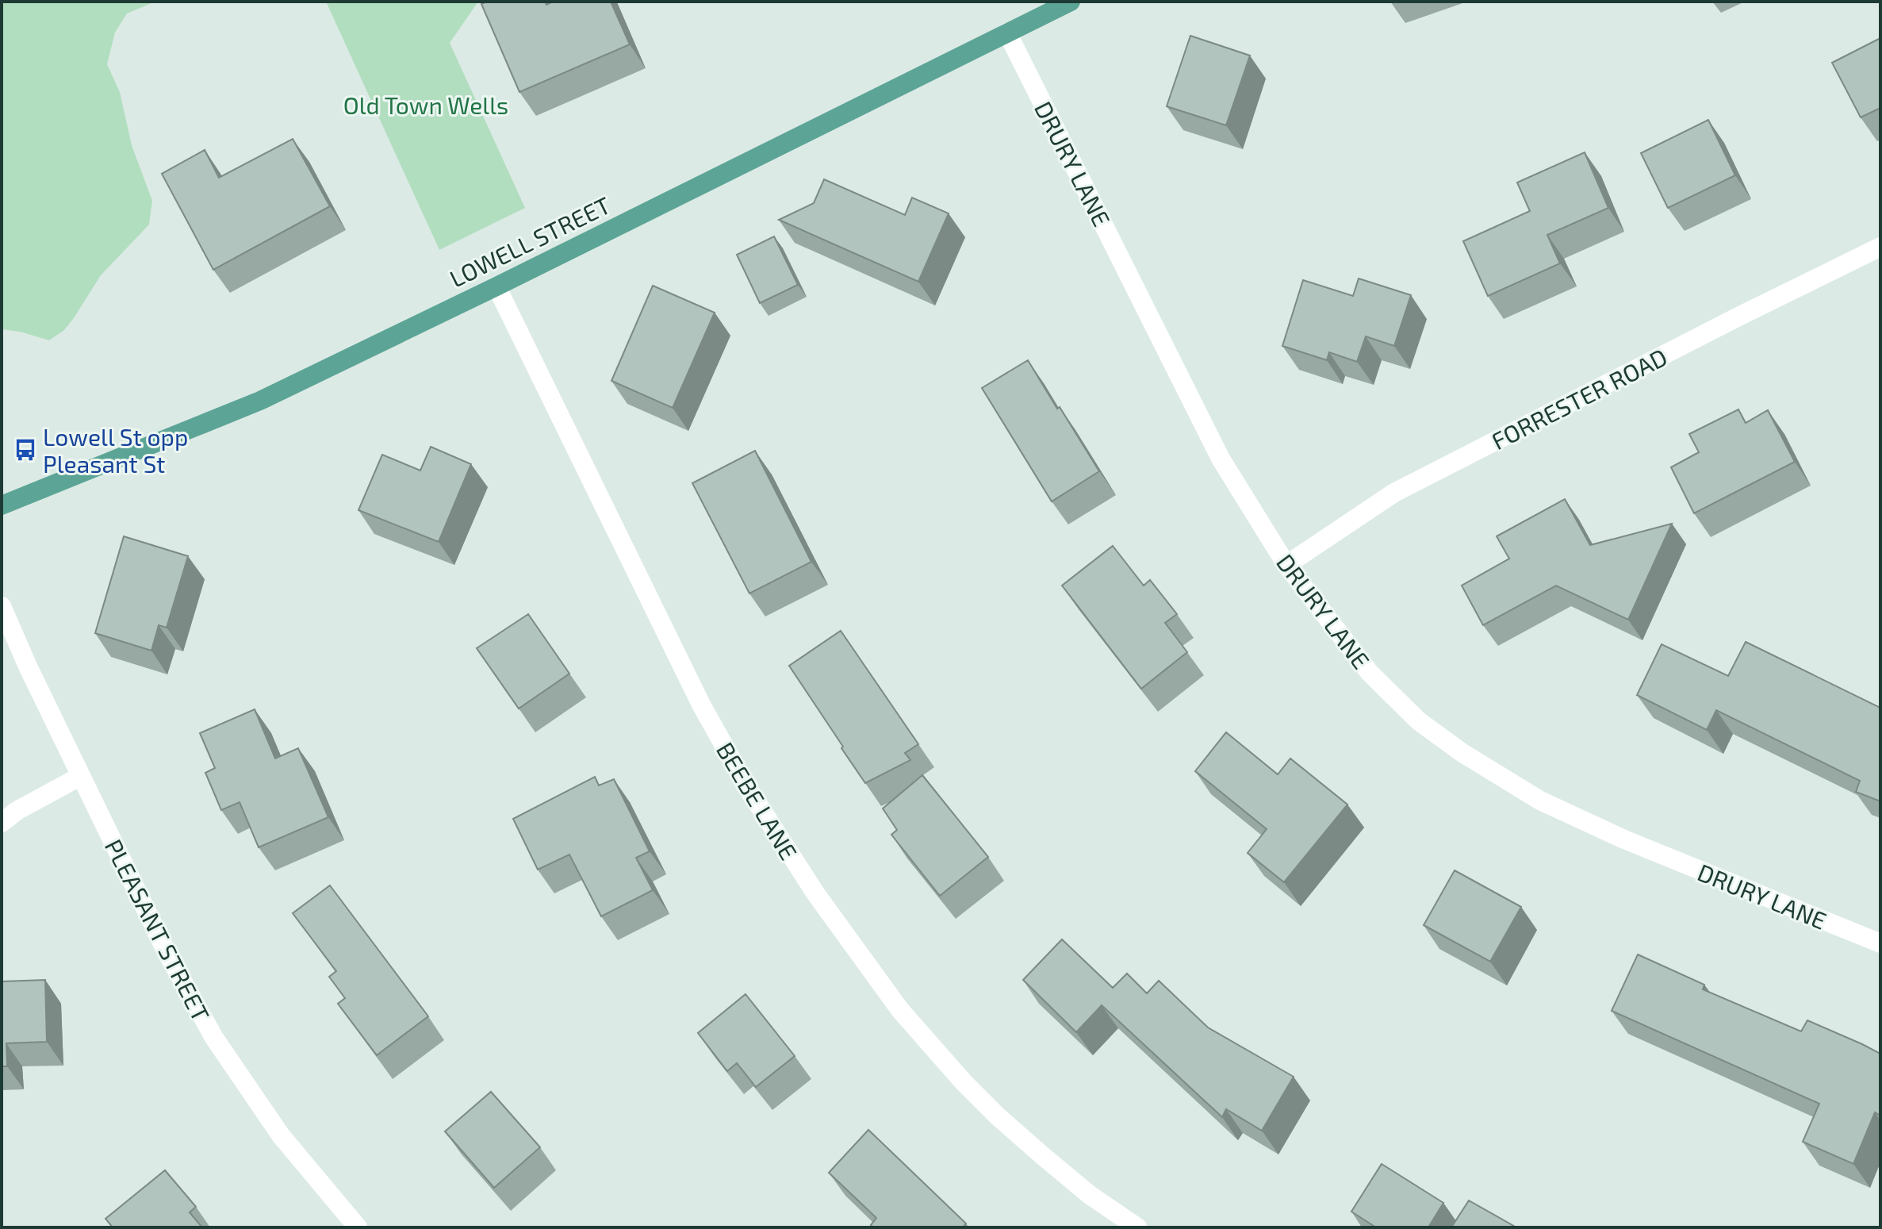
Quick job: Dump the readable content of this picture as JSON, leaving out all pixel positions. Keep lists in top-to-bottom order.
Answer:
{
  "streets": {
    "main road": ["LOWELL STREET"],
    "street": [
      "DRURY LANE",
      "FORRESTER ROAD",
      "BEEBE LANE",
      "PLEASANT STREET"
    ]
  },
  "crossings": [
    ["DRURY LANE", "LOWELL STREET"],
    ["DRURY LANE", "FORRESTER ROAD"],
    ["LOWELL STREET", "BEEBE LANE"]
  ],
  "parks": ["Old Town Wells"],
  "places": {
    "bus stop": ["Lowell St opp Pleasant St"]
  }
}
